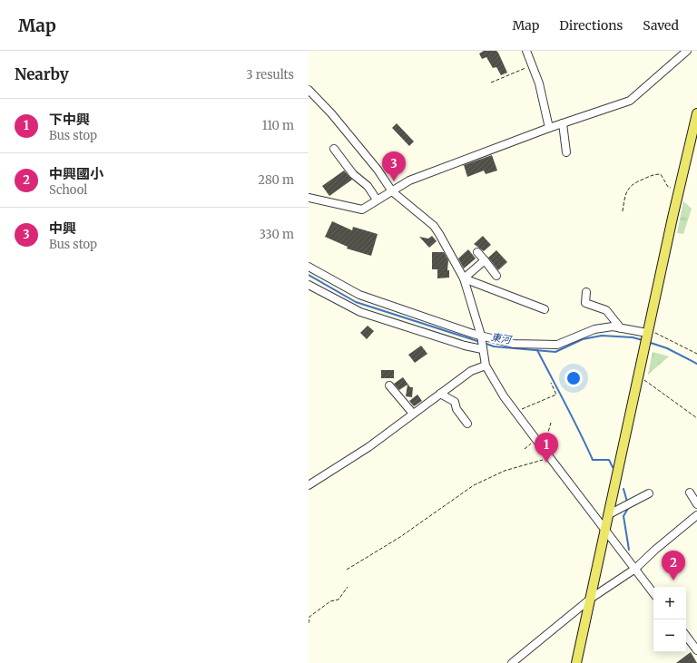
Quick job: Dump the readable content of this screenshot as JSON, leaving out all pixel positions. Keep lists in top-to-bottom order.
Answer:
{
  "water": ["東河"],
  "page": {
    "header": "Map",
    "nav": ["Map", "Directions", "Saved"],
    "heading": ["Nearby", "3 results"],
    "list": [
      {
        "mark": "1",
        "name": "下中興",
        "note": "Bus stop",
        "value": "110 m"
      },
      {
        "mark": "2",
        "name": "中興國小",
        "note": "School",
        "value": "280 m"
      },
      {
        "mark": "3",
        "name": "中興",
        "note": "Bus stop",
        "value": "330 m"
      }
    ],
    "pins": ["3", "1", "2"],
    "map_buttons": ["+", "−"]
  }
}
